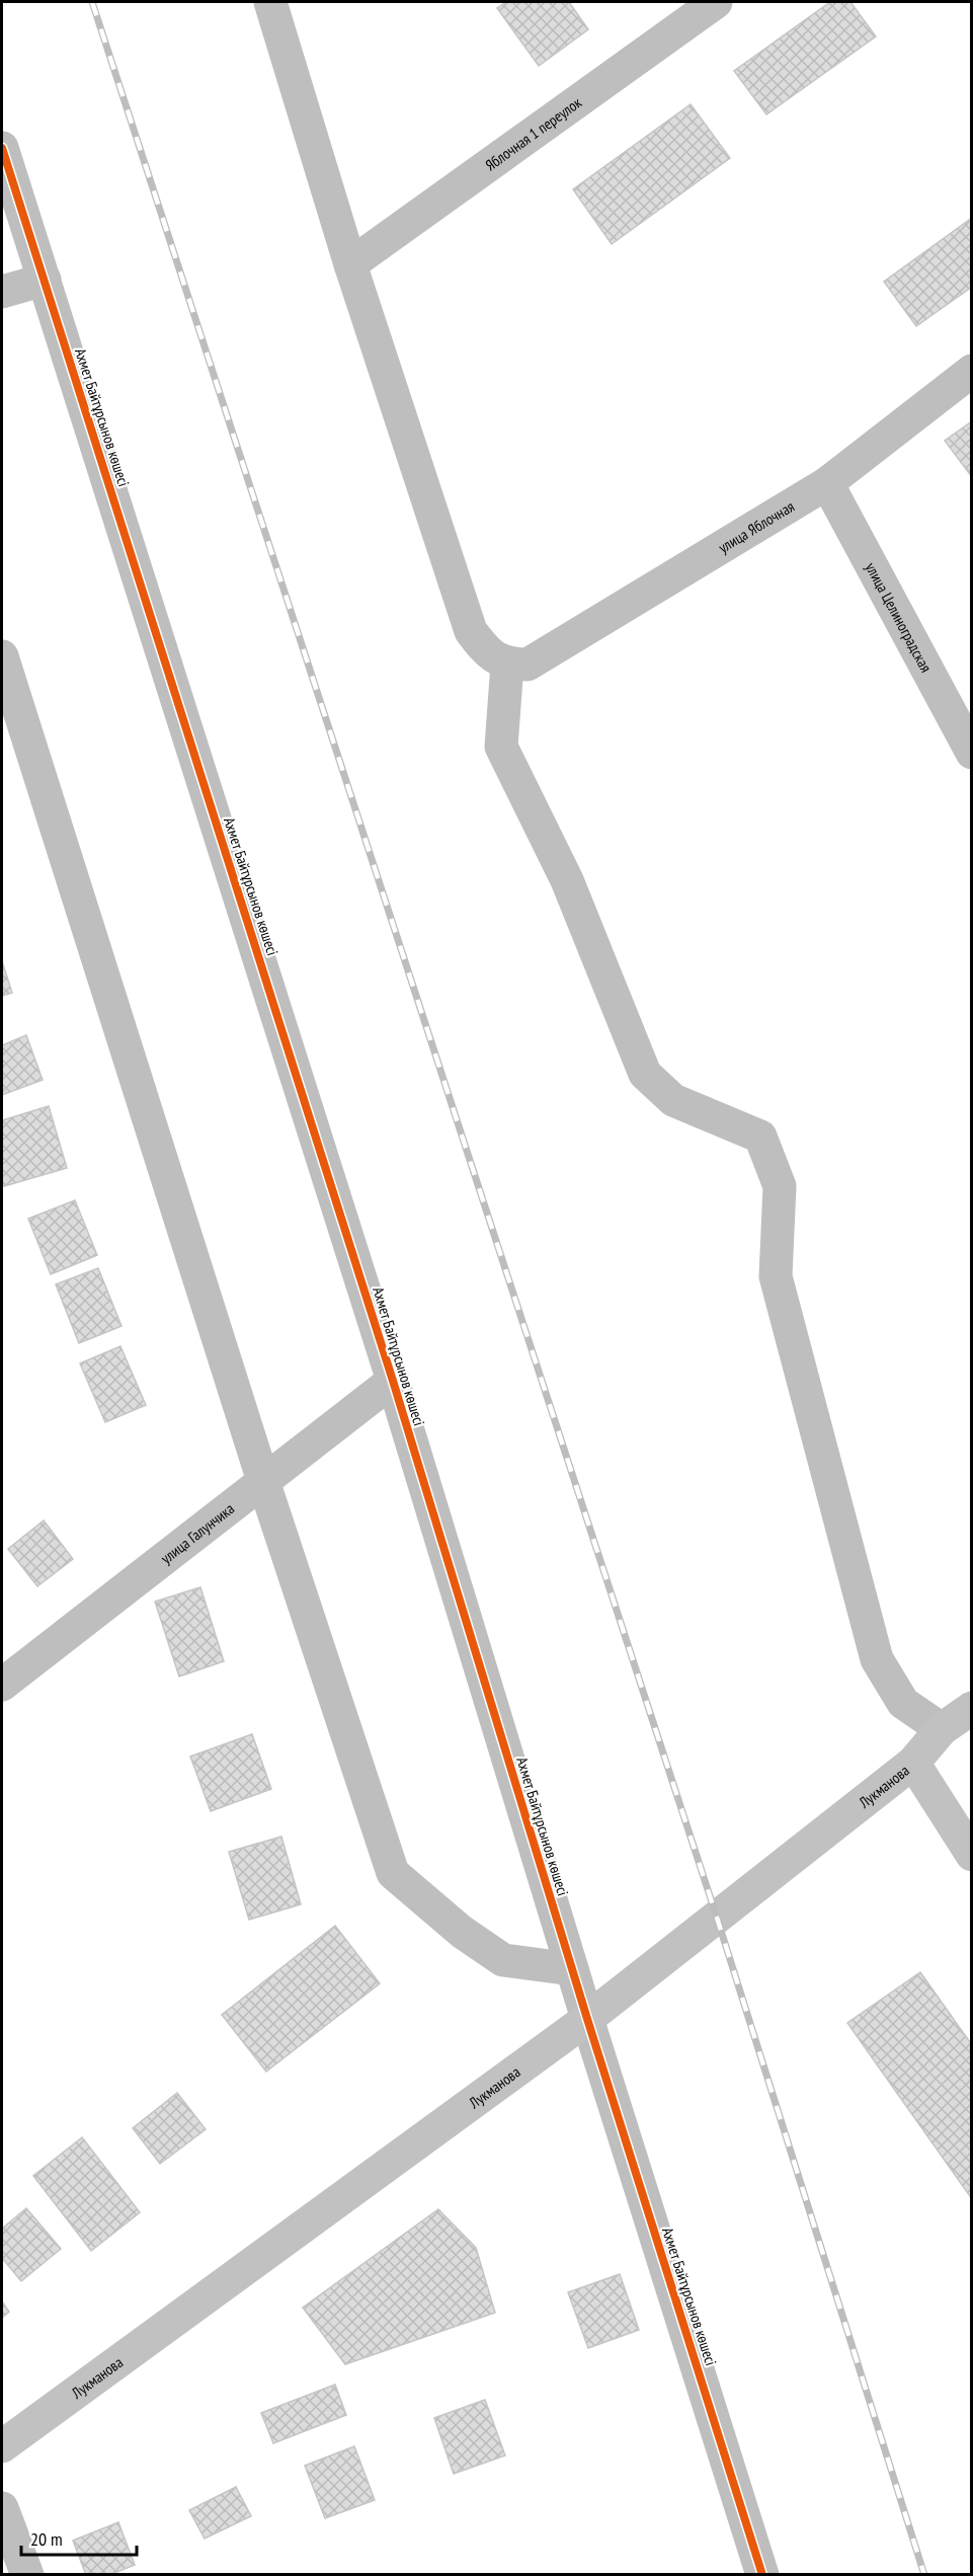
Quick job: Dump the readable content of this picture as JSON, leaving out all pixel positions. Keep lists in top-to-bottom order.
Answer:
{
  "streets": {
    "street": [
      "Яблочная 1 переулок",
      "Ахмет Байтұрсынов көшесі",
      "улица Яблочная",
      "улица Целиноградская",
      "улица Галунчика",
      "Лукманова"
    ]
  },
  "crossings": [
    ["Ахмет Байтұрсынов көшесі", "улица Галунчика"],
    ["Ахмет Байтұрсынов көшесі", "Лукманова"],
    ["улица Яблочная", "улица Целиноградская"]
  ],
  "scale_bar": "20 m"
}
